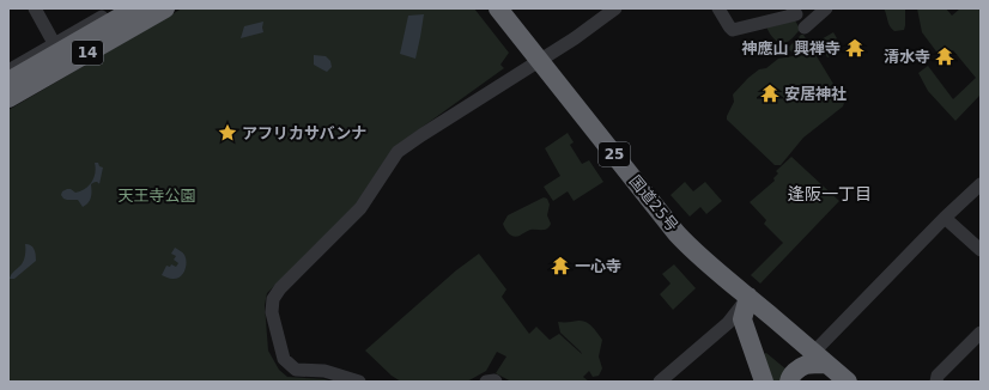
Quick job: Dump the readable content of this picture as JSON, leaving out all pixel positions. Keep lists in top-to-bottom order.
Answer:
{
  "streets": {
    "highway": ["14", "25", "国道25号"]
  },
  "districts": ["逢阪一丁目"],
  "parks": ["天王寺公園"],
  "places": {
    "temple": [
      "神應山 興禅寺",
      "清水寺",
      "安居神社",
      "一心寺"
    ],
    "place": ["アフリカサバンナ"]
  }
}
